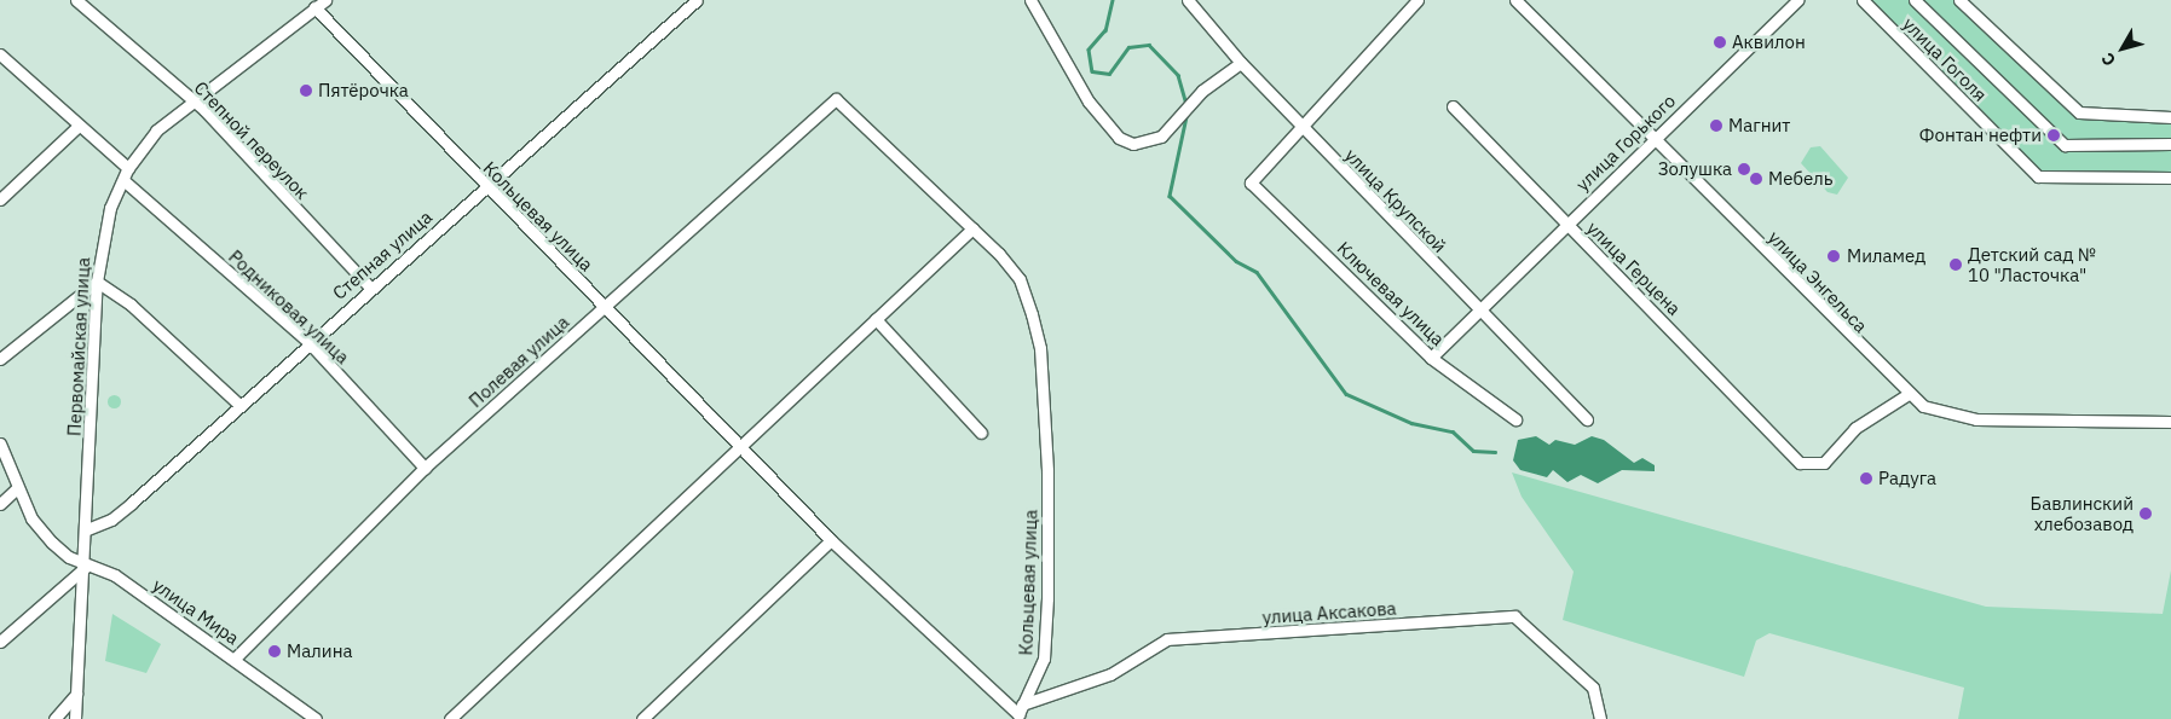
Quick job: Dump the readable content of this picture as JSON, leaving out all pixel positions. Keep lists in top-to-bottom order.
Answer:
{
  "streets": {
    "street": [
      "улица Гоголя",
      "Степной переулок",
      "улица Горького",
      "улица Крупской",
      "Кольцевая улица",
      "Степная улица",
      "улица Герцена",
      "улица Энгельса",
      "Ключевая улица",
      "Родниковая улица",
      "Первомайская улица",
      "Полевая улица",
      "улица Мира",
      "улица Аксакова"
    ]
  },
  "crossings": [
    ["Степной переулок", "Степная улица"],
    ["Степной переулок", "Первомайская улица"],
    ["улица Горького", "улица Крупской"],
    ["улица Горького", "улица Герцена"],
    ["улица Горького", "улица Энгельса"],
    ["улица Горького", "Ключевая улица"],
    ["улица Крупской", "Ключевая улица"],
    ["Кольцевая улица", "Степная улица"],
    ["Кольцевая улица", "Первомайская улица"],
    ["Кольцевая улица", "Полевая улица"],
    ["Кольцевая улица", "улица Аксакова"],
    ["Степная улица", "Родниковая улица"],
    ["Степная улица", "Первомайская улица"],
    ["улица Герцена", "улица Энгельса"],
    ["Родниковая улица", "Первомайская улица"],
    ["Родниковая улица", "Полевая улица"],
    ["Первомайская улица", "улица Мира"],
    ["Полевая улица", "улица Мира"]
  ],
  "places": [
    "Аквилон",
    "Пятёрочка",
    "Магнит",
    "Фонтан нефти",
    "Золушка",
    "Мебель",
    "Миламед",
    "Детский сад № 10 \"Ласточка\"",
    "Радуга",
    "Бавлинский хлебозавод",
    "Малина"
  ],
  "north": "bottom left"
}
